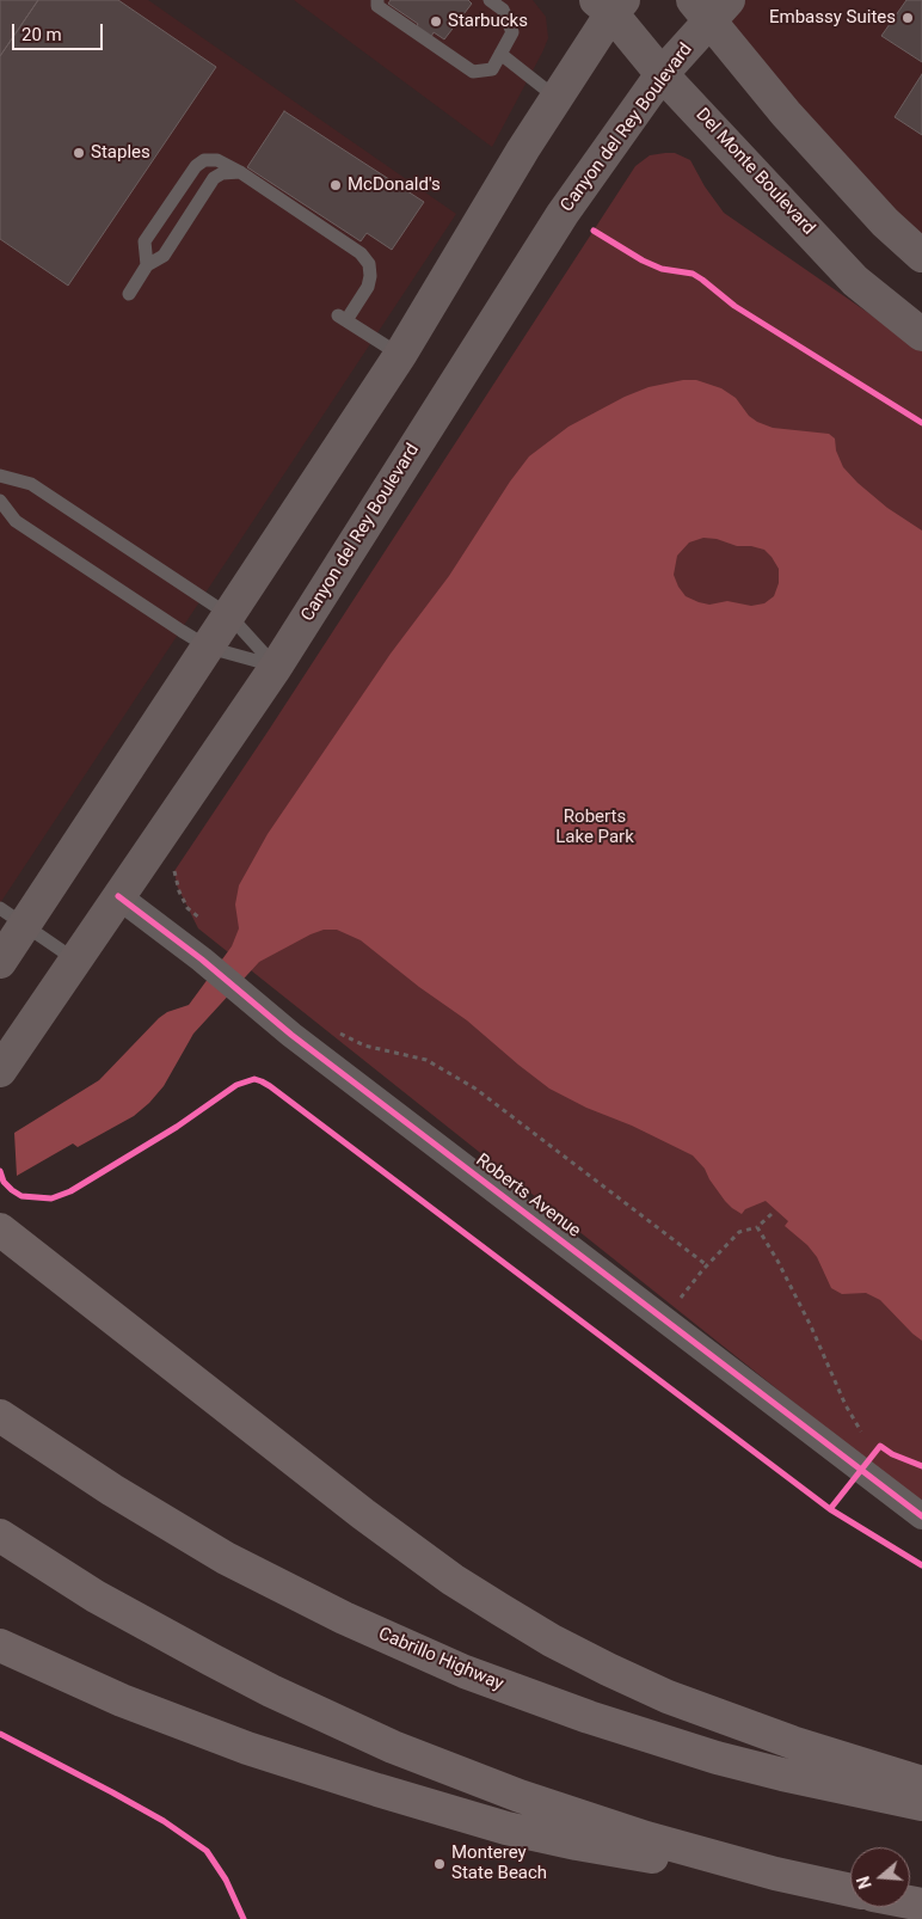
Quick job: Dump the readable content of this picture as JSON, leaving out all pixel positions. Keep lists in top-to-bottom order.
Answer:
{
  "streets": {
    "highway": ["Cabrillo Highway"],
    "main road": ["Canyon del Rey Boulevard", "Del Monte Boulevard"],
    "street": ["Roberts Avenue"]
  },
  "crossings": [
    ["Canyon del Rey Boulevard", "Del Monte Boulevard"],
    ["Canyon del Rey Boulevard", "Roberts Avenue"]
  ],
  "parks": ["Roberts Lake Park"],
  "places": [
    "Embassy Suites",
    "Starbucks",
    "Staples",
    "McDonald's",
    "Monterey State Beach"
  ],
  "scale_bar": "20 m",
  "north": "left"
}
